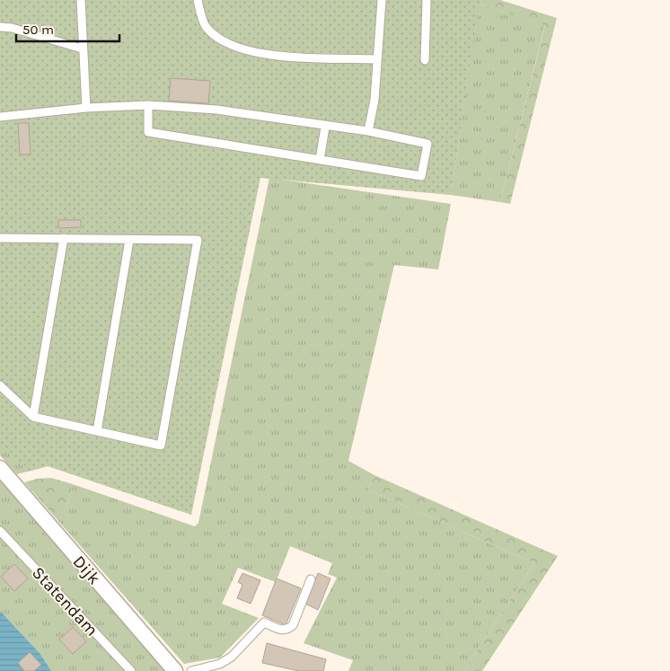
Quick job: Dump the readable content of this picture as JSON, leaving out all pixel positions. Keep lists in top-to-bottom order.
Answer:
{
  "streets": {
    "street": ["Dijk"],
    "lane": ["Statendam"]
  },
  "scale_bar": "50 m"
}
